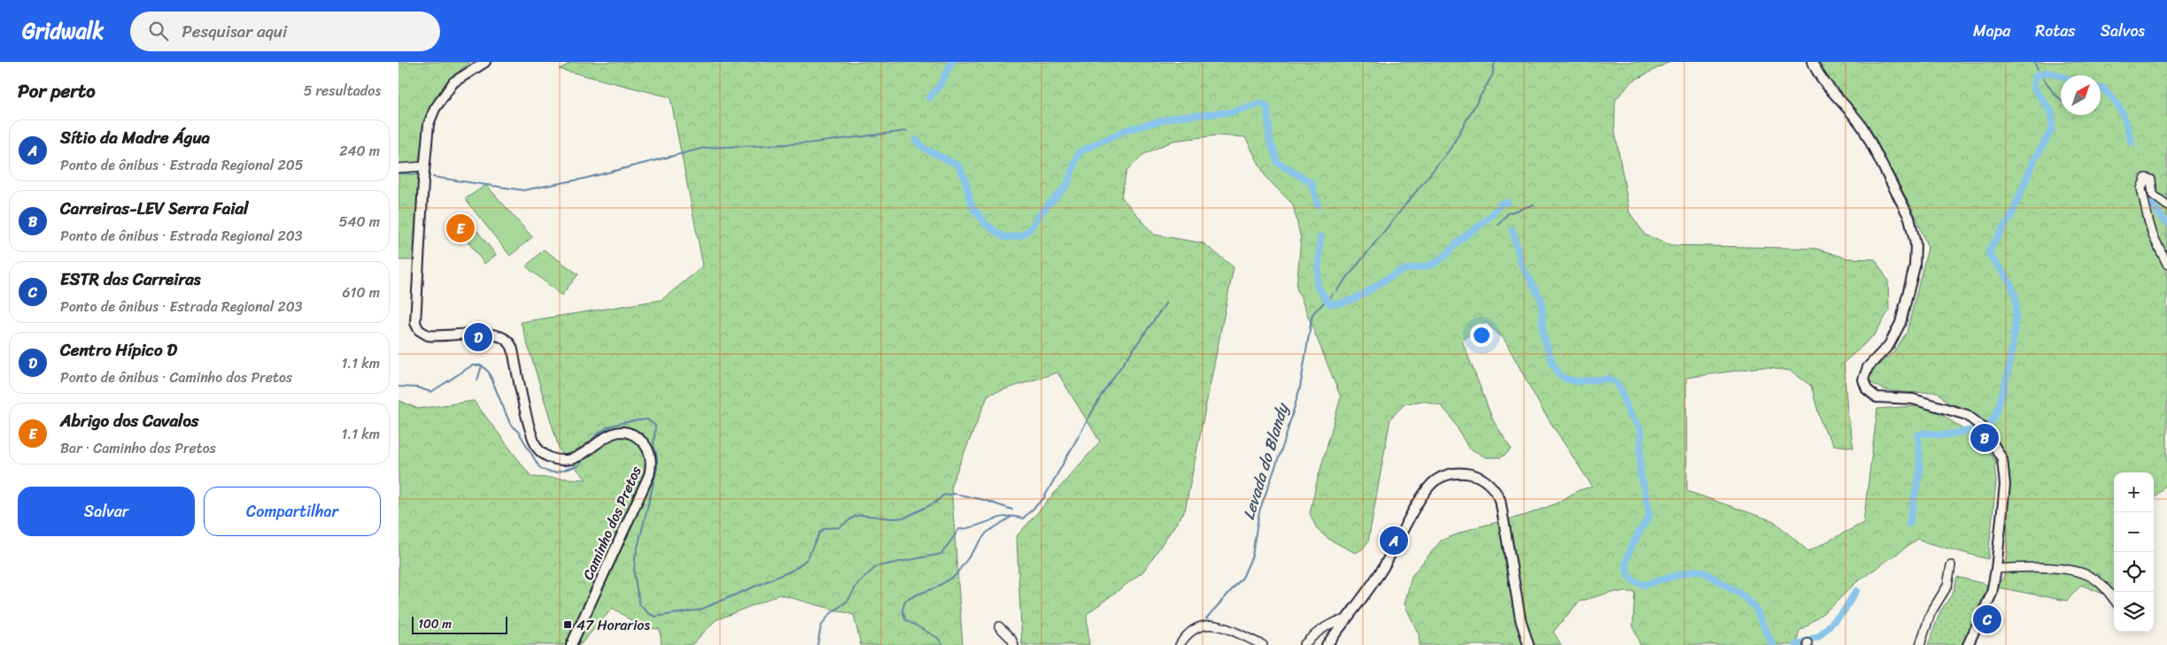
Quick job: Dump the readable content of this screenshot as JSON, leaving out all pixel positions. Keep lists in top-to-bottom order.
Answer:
{
  "streets": {
    "main road": ["Caminho dos Pretos"]
  },
  "water": ["Levada do Blandy"],
  "places": {
    "transit": ["47 Horarios"]
  },
  "scale_bar": "100 m",
  "north": "top right",
  "page": {
    "header": "Gridwalk",
    "search": "Pesquisar aqui",
    "nav": ["Mapa", "Rotas", "Salvos"],
    "heading": ["Por perto", "5 resultados"],
    "list": [
      {
        "mark": "A",
        "name": "Sítio da Madre Água",
        "note": "Ponto de ônibus · Estrada Regional 205",
        "value": "240 m"
      },
      {
        "mark": "B",
        "name": "Carreiras-LEV Serra Faial",
        "note": "Ponto de ônibus · Estrada Regional 203",
        "value": "540 m"
      },
      {
        "mark": "C",
        "name": "ESTR das Carreiras",
        "note": "Ponto de ônibus · Estrada Regional 203",
        "value": "610 m"
      },
      {
        "mark": "D",
        "name": "Centro Hípico D",
        "note": "Ponto de ônibus · Caminho dos Pretos",
        "value": "1.1 km"
      },
      {
        "mark": "E",
        "name": "Abrigo dos Cavalos",
        "note": "Bar · Caminho dos Pretos",
        "value": "1.1 km"
      }
    ],
    "pins": [
      "E",
      "D",
      "B",
      "A",
      "C"
    ],
    "map_buttons": ["+", "−"],
    "buttons": ["Salvar", "Compartilhar"],
    "scale": "100 m"
  }
}
